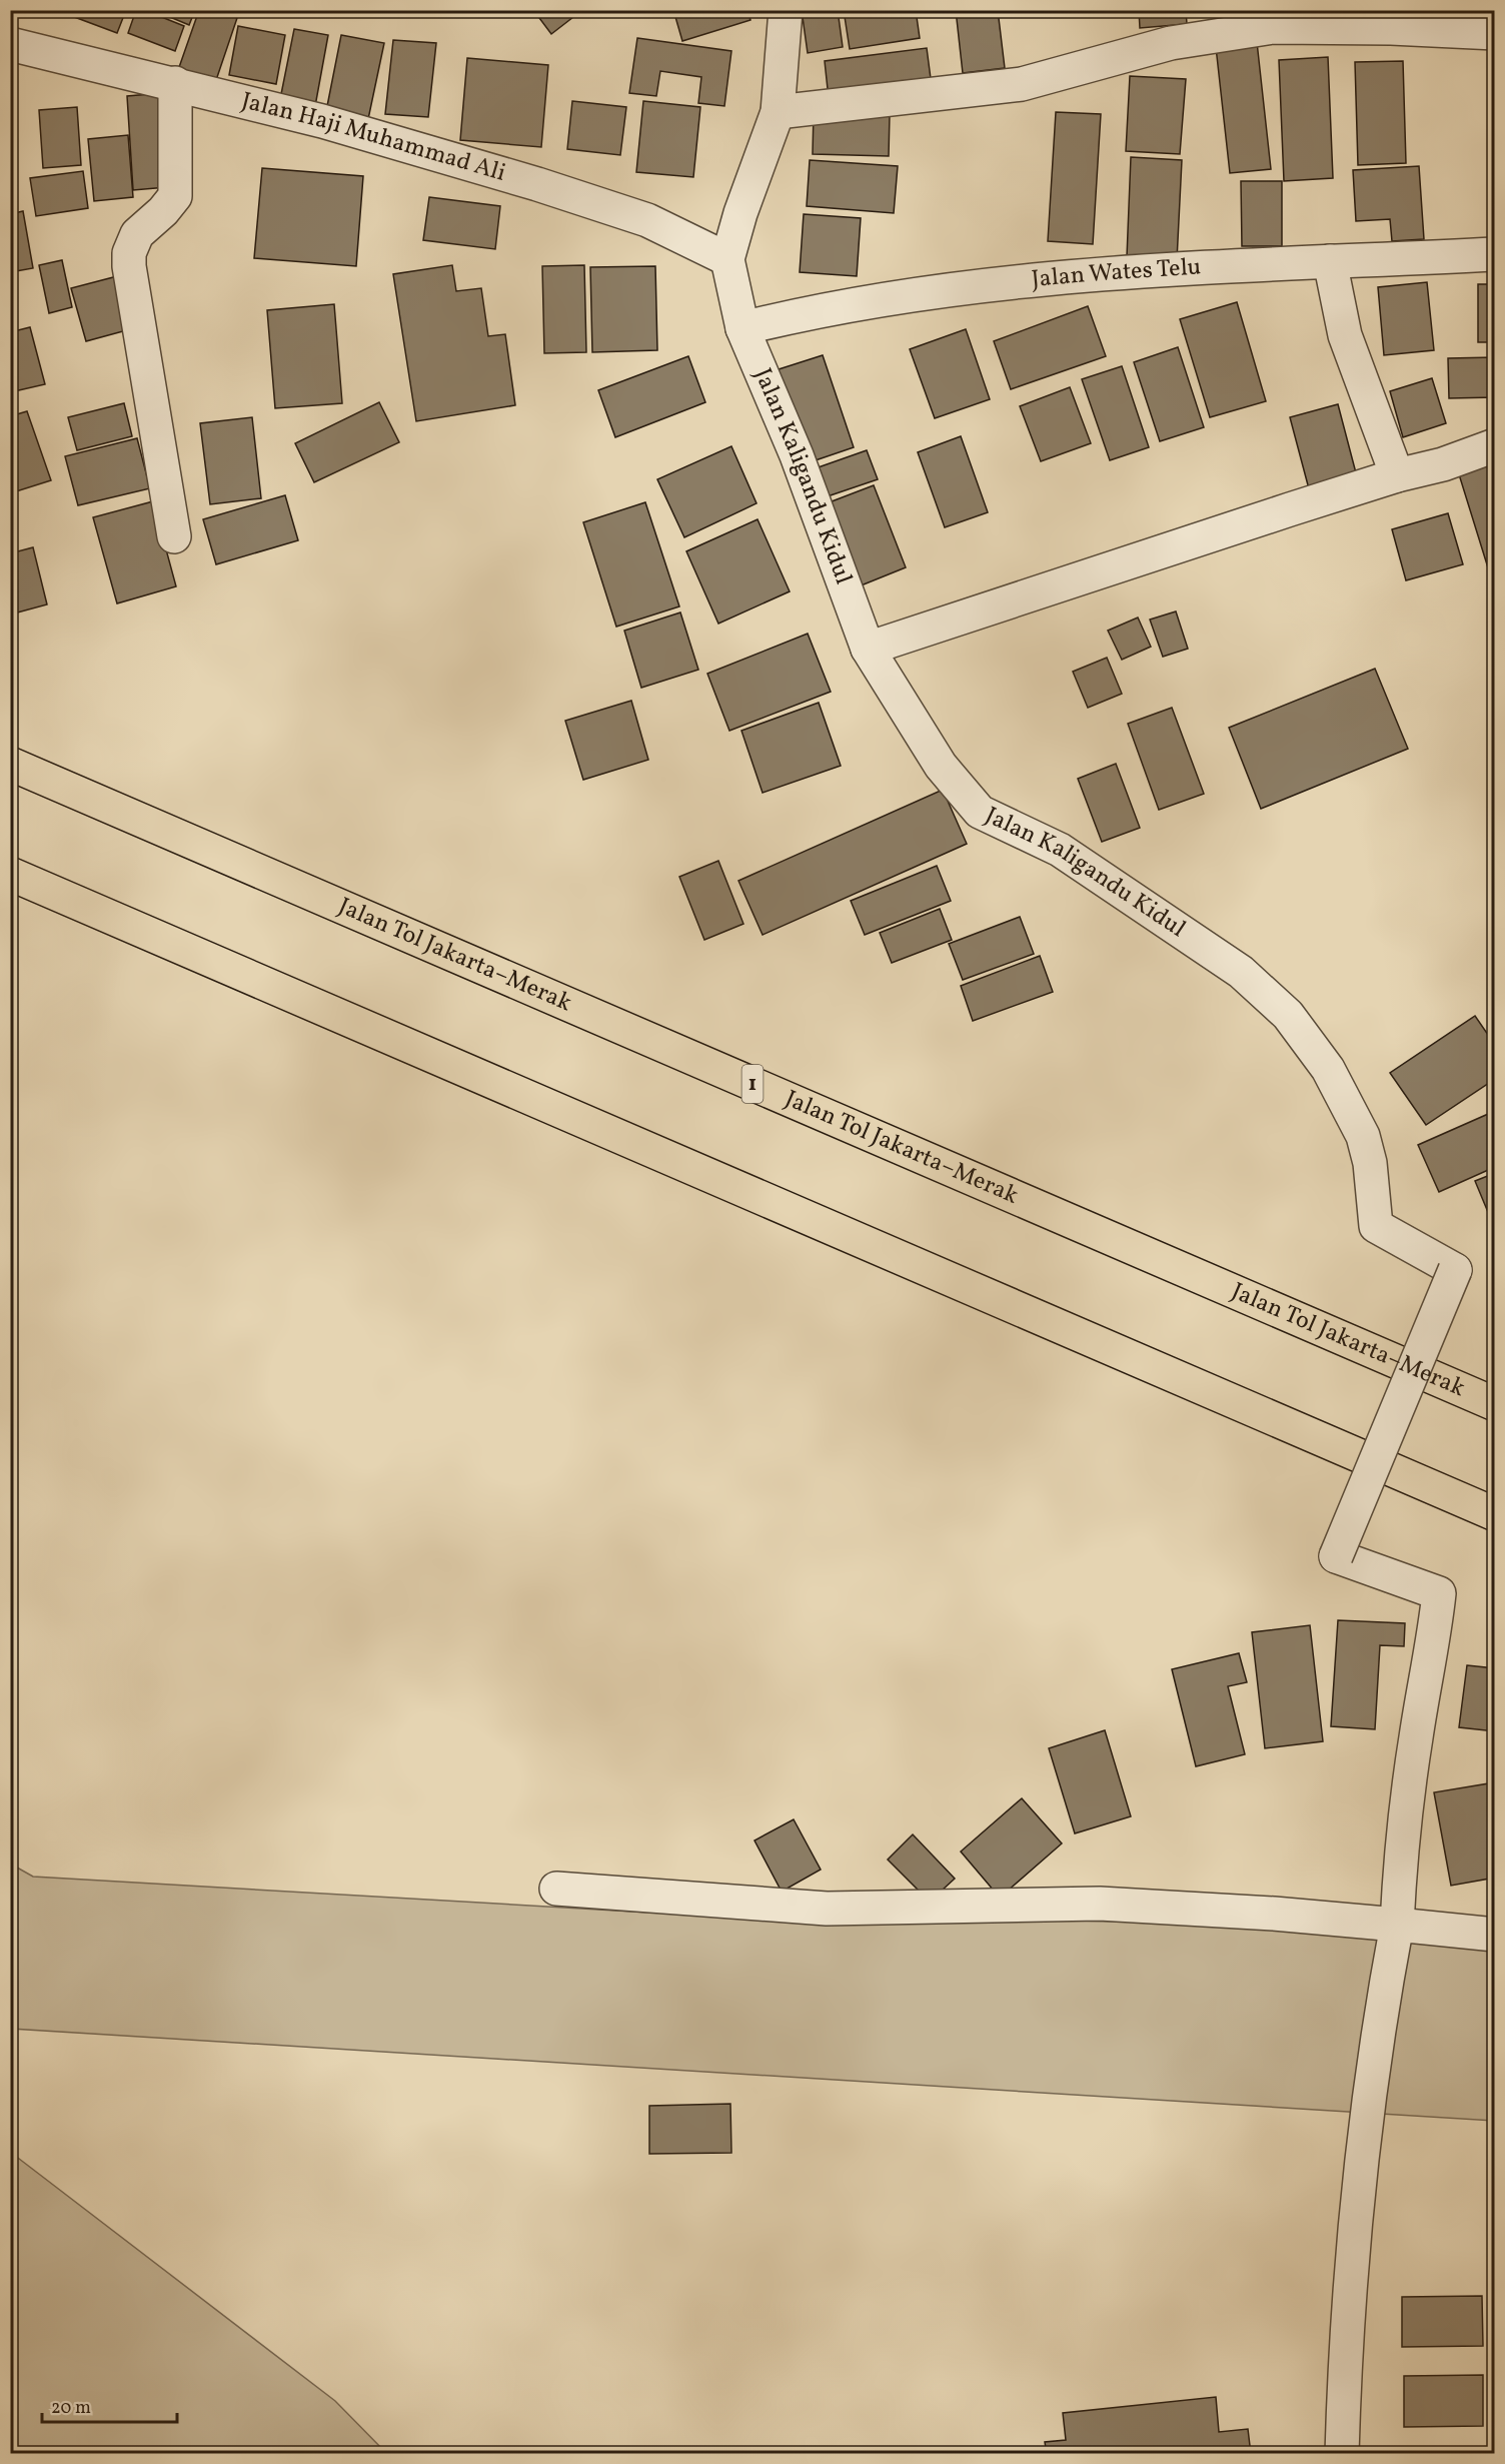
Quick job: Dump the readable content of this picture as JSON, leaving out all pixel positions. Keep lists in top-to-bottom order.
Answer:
{
  "streets": {
    "highway": ["Jalan Tol Jakarta–Merak", "1"],
    "street": ["Jalan Haji Muhammad Ali", "Jalan Wates Telu", "Jalan Kaligandu Kidul"]
  },
  "crossings": [
    ["Jalan Haji Muhammad Ali", "Jalan Kaligandu Kidul"],
    ["Jalan Wates Telu", "Jalan Kaligandu Kidul"]
  ],
  "scale_bar": "20 m"
}
